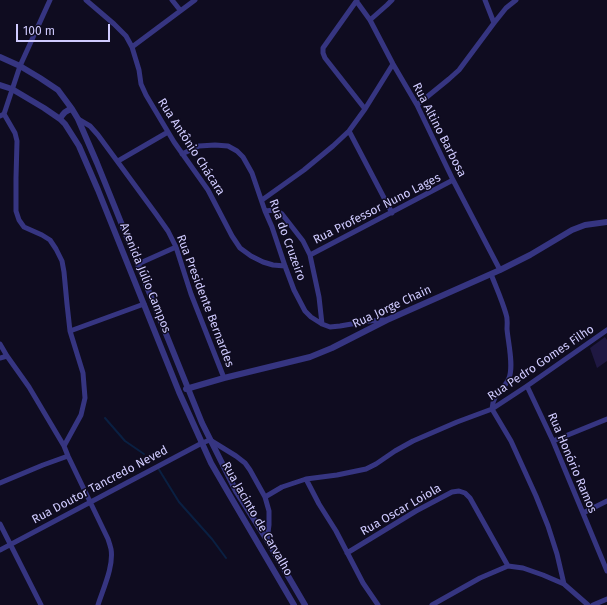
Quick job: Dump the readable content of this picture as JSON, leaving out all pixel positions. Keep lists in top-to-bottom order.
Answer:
{
  "streets": {
    "street": [
      "Rua Altino Barbosa",
      "Rua Antônio Chácara",
      "Rua Professor Nuno Lages",
      "Rua do Cruzeiro",
      "Avenida Júlio Campos",
      "Rua Presidente Bernardes",
      "Rua Jorge Chain",
      "Rua Pedro Gomes Filho",
      "Rua Honório Ramos",
      "Rua Doutor Tancredo Neved",
      "Rua Oscar Loiola",
      "Rua Jacinto de Carvalho"
    ]
  },
  "crossings": [
    ["Rua Altino Barbosa", "Rua Professor Nuno Lages"],
    ["Rua Altino Barbosa", "Rua Jorge Chain"],
    ["Rua Antônio Chácara", "Rua do Cruzeiro"],
    ["Avenida Júlio Campos", "Rua Jorge Chain"],
    ["Avenida Júlio Campos", "Rua Doutor Tancredo Neved"],
    ["Avenida Júlio Campos", "Rua Jacinto de Carvalho"],
    ["Rua Presidente Bernardes", "Rua Jorge Chain"],
    ["Rua Pedro Gomes Filho", "Rua Honório Ramos"],
    ["Rua Doutor Tancredo Neved", "Rua Jacinto de Carvalho"]
  ],
  "scale_bar": "100 m"
}
